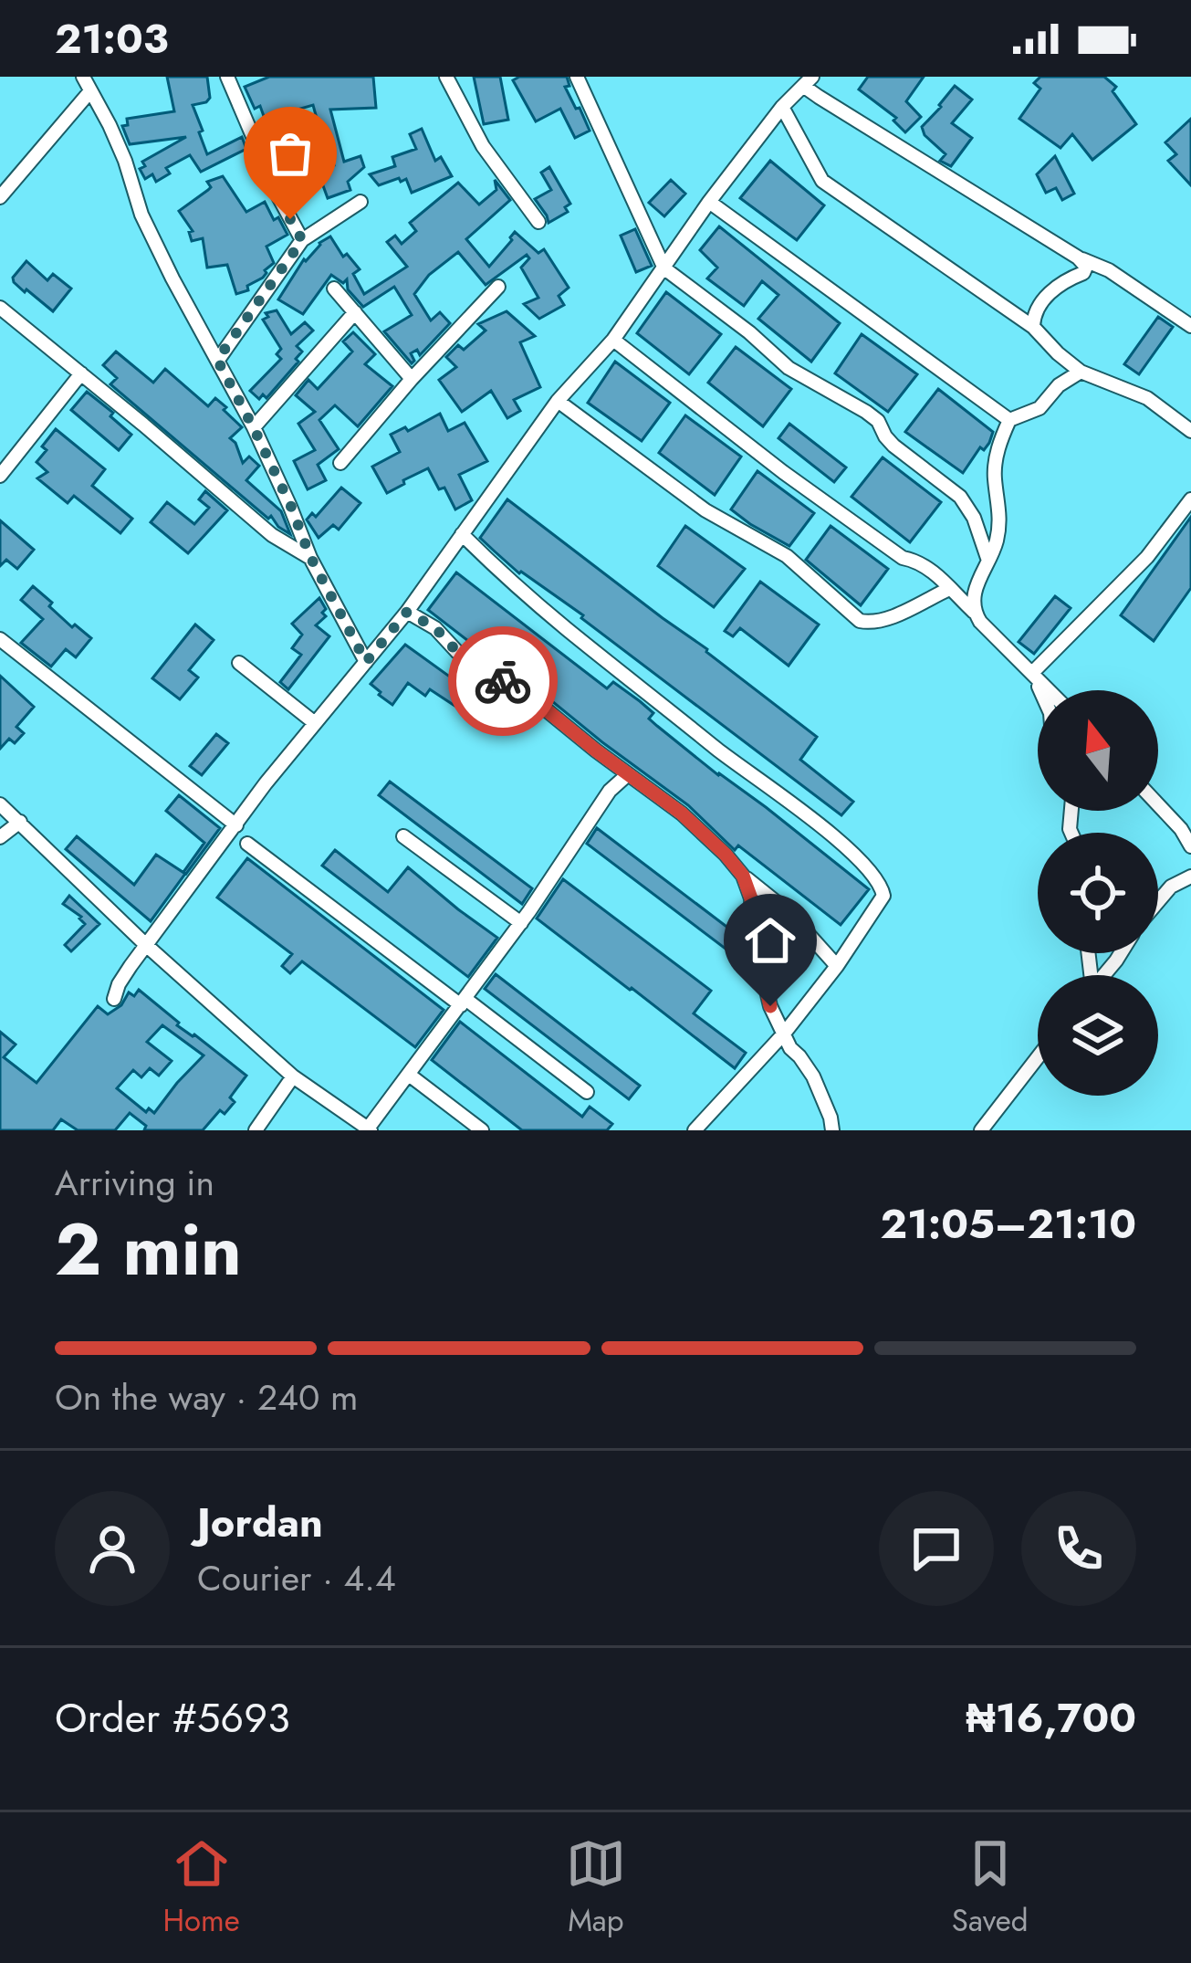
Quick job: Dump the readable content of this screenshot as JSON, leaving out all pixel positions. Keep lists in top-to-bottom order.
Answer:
{
  "north": "top",
  "page": {
    "status": "21:03",
    "heading": ["2 min", "Arriving in", "21:05–21:10"],
    "panel": [
      "Jordan",
      "Courier · 4.4",
      "Order #5693",
      "₦16,700"
    ],
    "bar": "On the way · 240 m",
    "tabs": ["Home", "Map", "Saved"]
  }
}
